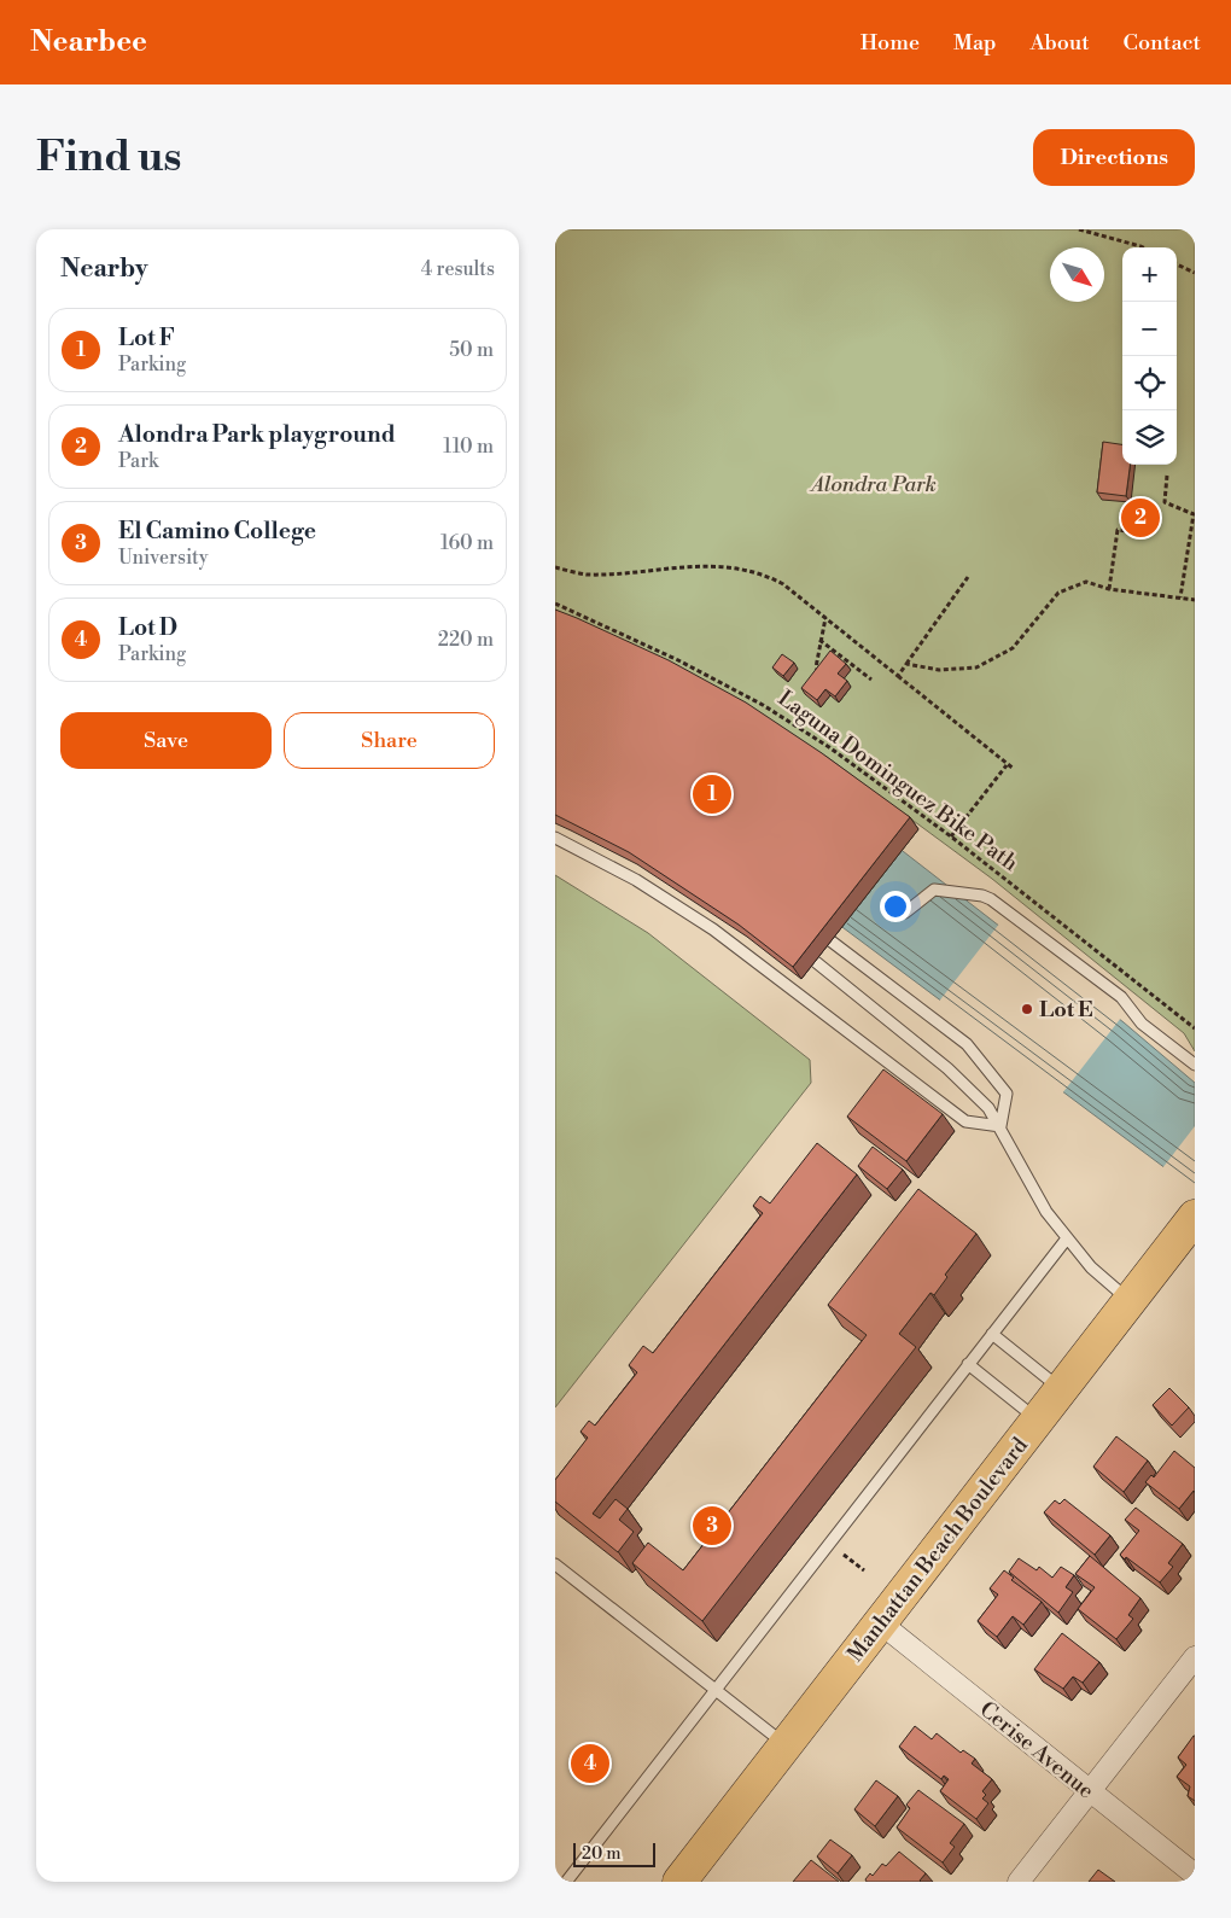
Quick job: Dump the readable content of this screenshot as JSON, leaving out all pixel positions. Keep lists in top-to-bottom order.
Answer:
{
  "streets": {
    "main road": ["Manhattan Beach Boulevard"],
    "street": ["Cerise Avenue"],
    "path": ["Laguna Dominguez Bike Path"]
  },
  "crossings": [
    ["Manhattan Beach Boulevard", "Cerise Avenue"]
  ],
  "parks": ["Alondra Park"],
  "places": ["Lot E"],
  "scale_bar": "20 m",
  "north": "bottom right",
  "page": {
    "header": "Nearbee",
    "nav": [
      "Home",
      "Map",
      "About",
      "Contact"
    ],
    "buttons": [
      "Directions",
      ["Save", "Share"]
    ],
    "title": "Find us",
    "heading": ["Nearby", "4 results"],
    "map_buttons": ["+", "−"],
    "list": [
      {
        "mark": "1",
        "name": "Lot F",
        "note": "Parking",
        "value": "50 m"
      },
      {
        "mark": "2",
        "name": "Alondra Park playground",
        "note": "Park",
        "value": "110 m"
      },
      {
        "mark": "3",
        "name": "El Camino College",
        "note": "University",
        "value": "160 m"
      },
      {
        "mark": "4",
        "name": "Lot D",
        "note": "Parking",
        "value": "220 m"
      }
    ],
    "pins": [
      "2",
      "1",
      "3",
      "4"
    ],
    "scale": "20 m"
  }
}
